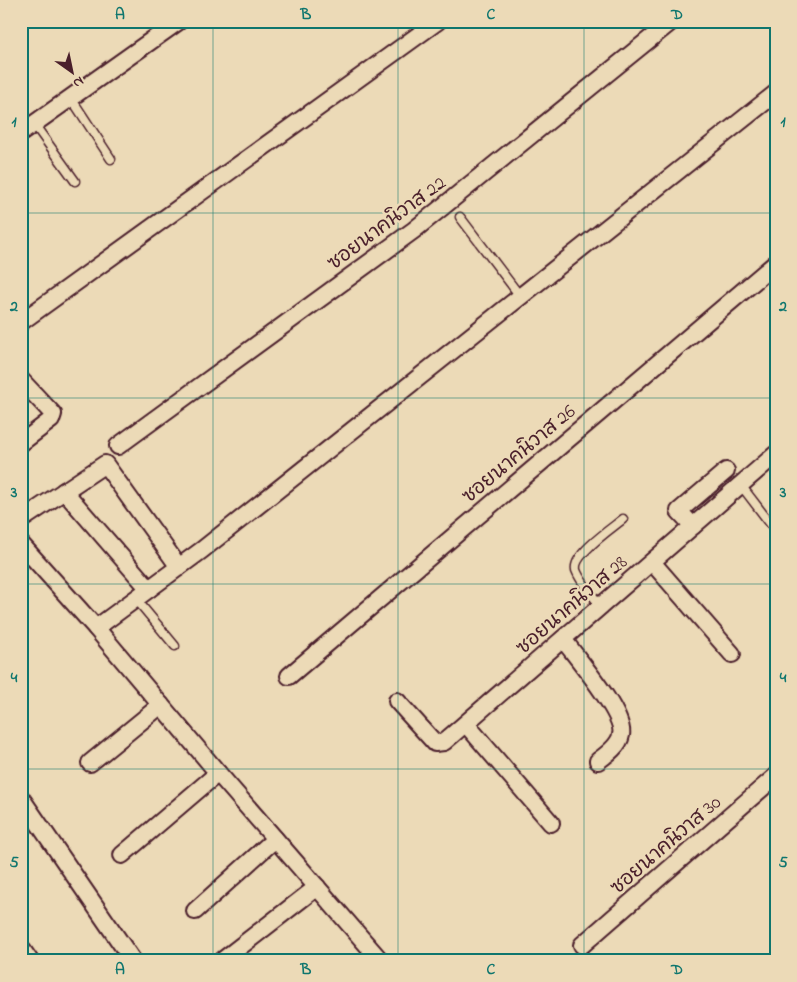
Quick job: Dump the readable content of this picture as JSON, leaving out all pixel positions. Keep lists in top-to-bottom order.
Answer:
{
  "streets": {
    "street": [
      "ซอยนาคนิวาส 22",
      "ซอยนาคนิวาส 26",
      "ซอยนาคนิวาส 28",
      "ซอยนาคนิวาส 30"
    ]
  },
  "north": "bottom right",
  "grid": {
    "columns": [
      "A",
      "B",
      "C",
      "D"
    ],
    "rows": [
      "1",
      "2",
      "3",
      "4",
      "5"
    ]
  }
}
